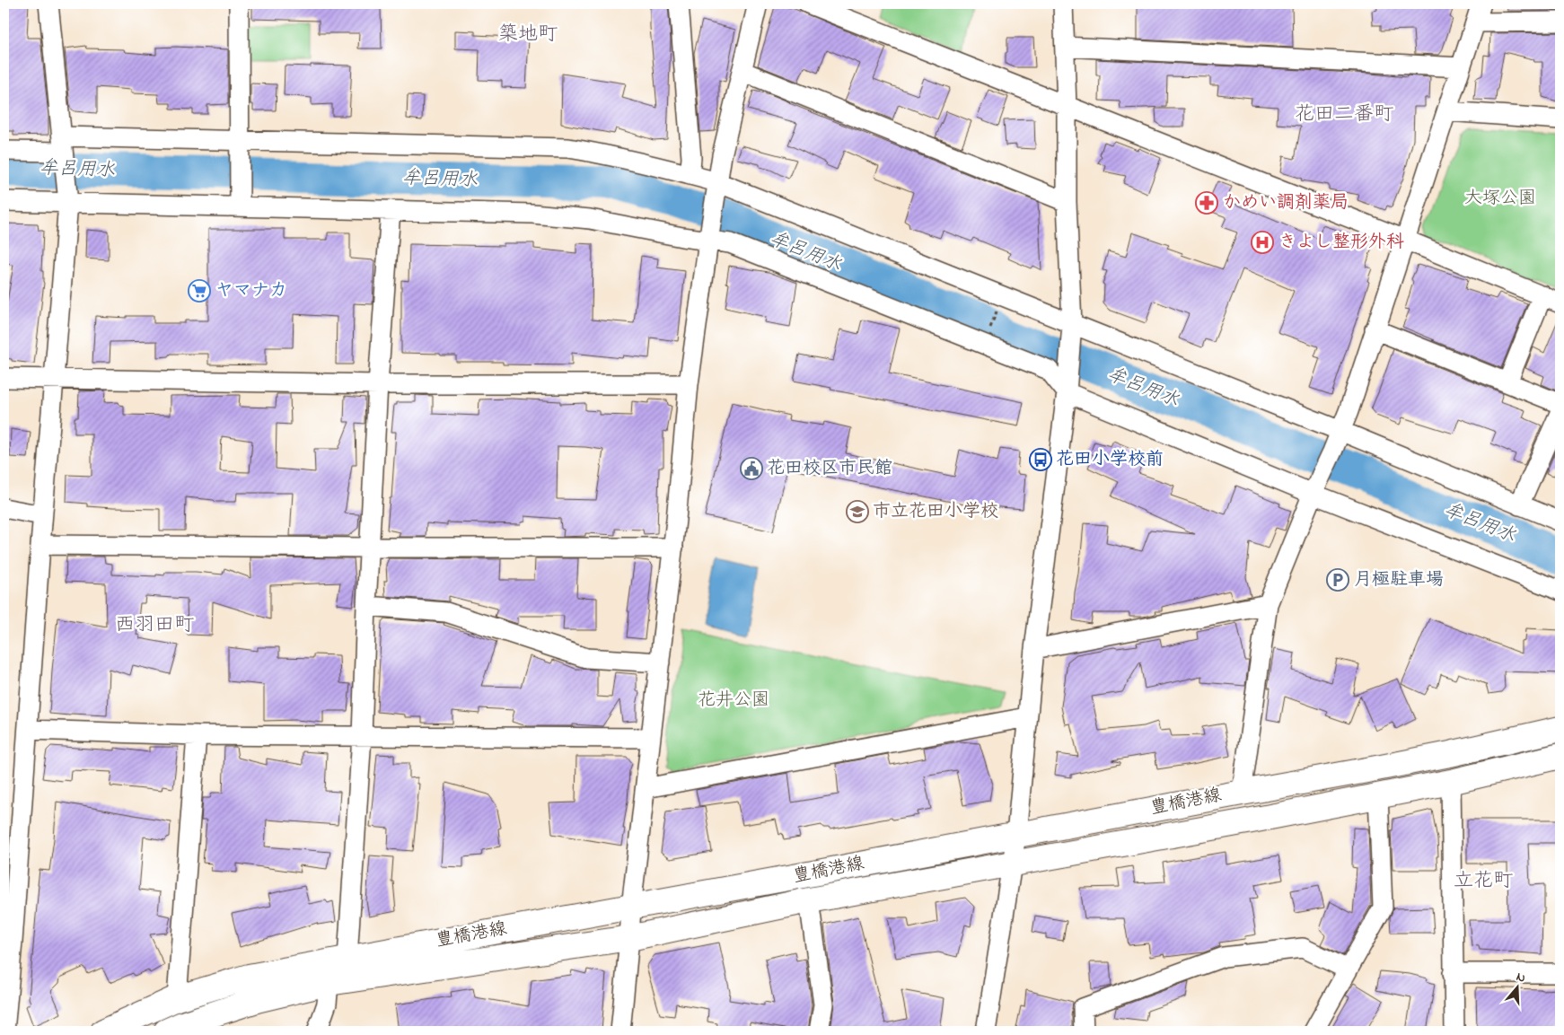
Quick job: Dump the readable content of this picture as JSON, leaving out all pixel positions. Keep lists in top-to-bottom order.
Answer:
{
  "streets": {
    "main road": ["豊橋港線"]
  },
  "districts": [
    "築地町",
    "花田二番町",
    "西羽田町",
    "立花町"
  ],
  "water": ["牟呂用水"],
  "parks": ["大塚公園", "花井公園"],
  "places": {
    "pharmacy": ["かめい調剤薬局"],
    "hospital": ["きよし整形外科"],
    "supermarket": ["ヤマナカ"],
    "bus stop": ["花田小学校前"],
    "public building": ["花田校区市民館"],
    "school or university": ["市立花田小学校"],
    "parking": ["月極駐車場"]
  },
  "north": "top"
}
